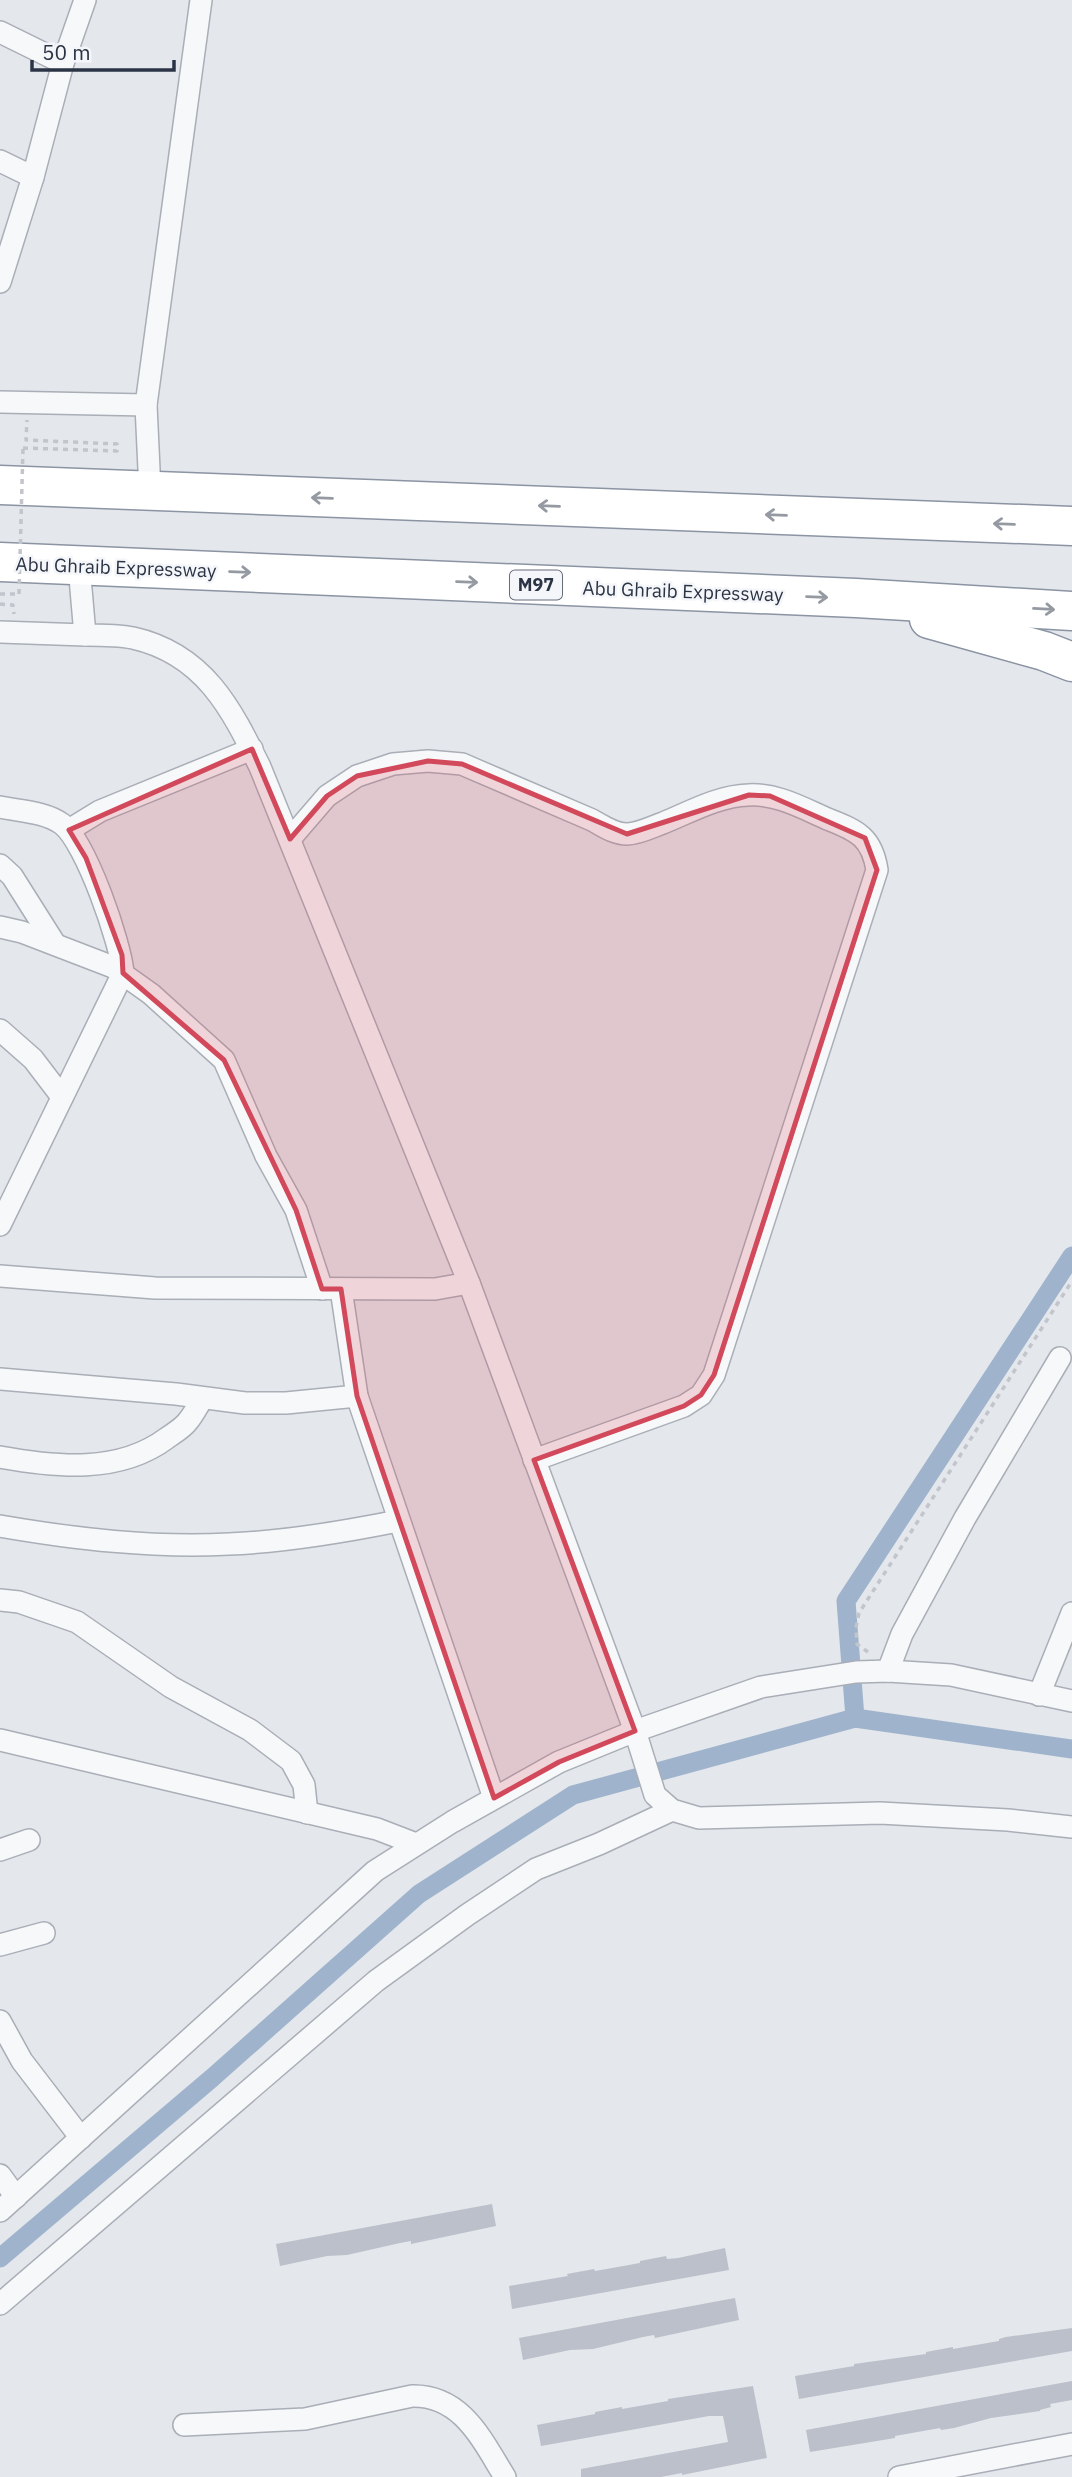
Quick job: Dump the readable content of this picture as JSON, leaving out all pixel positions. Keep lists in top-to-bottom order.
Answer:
{
  "streets": {
    "highway": ["Abu Ghraib Expressway", "M97"]
  },
  "scale_bar": "50 m"
}
